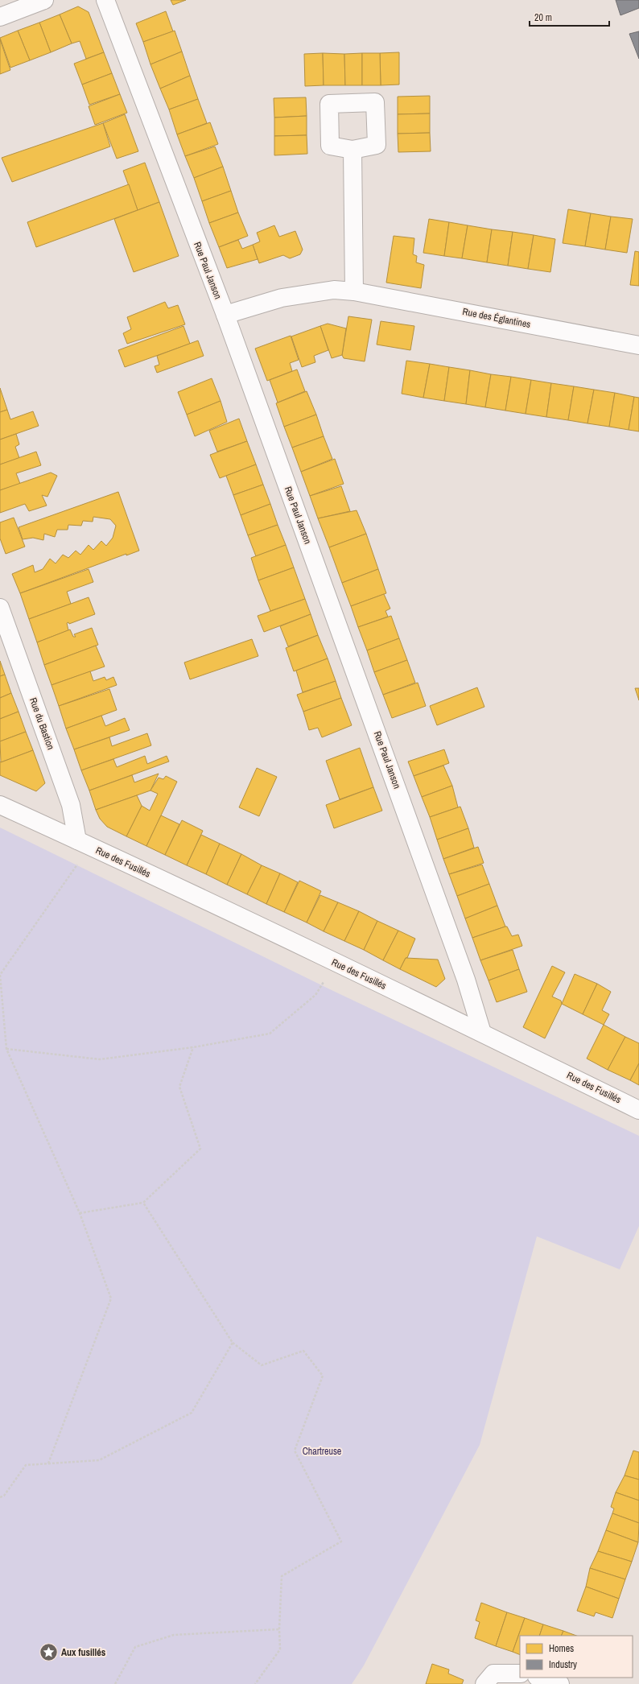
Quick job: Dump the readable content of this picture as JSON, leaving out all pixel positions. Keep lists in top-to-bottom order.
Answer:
{
  "streets": {
    "street": [
      "Rue Paul Janson",
      "Rue des Églantines",
      "Rue du Bastion",
      "Rue des Fusillés"
    ]
  },
  "crossings": [
    ["Rue Paul Janson", "Rue des Églantines"],
    ["Rue Paul Janson", "Rue des Fusillés"],
    ["Rue du Bastion", "Rue des Fusillés"]
  ],
  "parks": ["Chartreuse"],
  "places": {
    "place": ["Aux fusillés"]
  },
  "legend": ["Homes", "Industry"],
  "scale_bar": "20 m"
}
